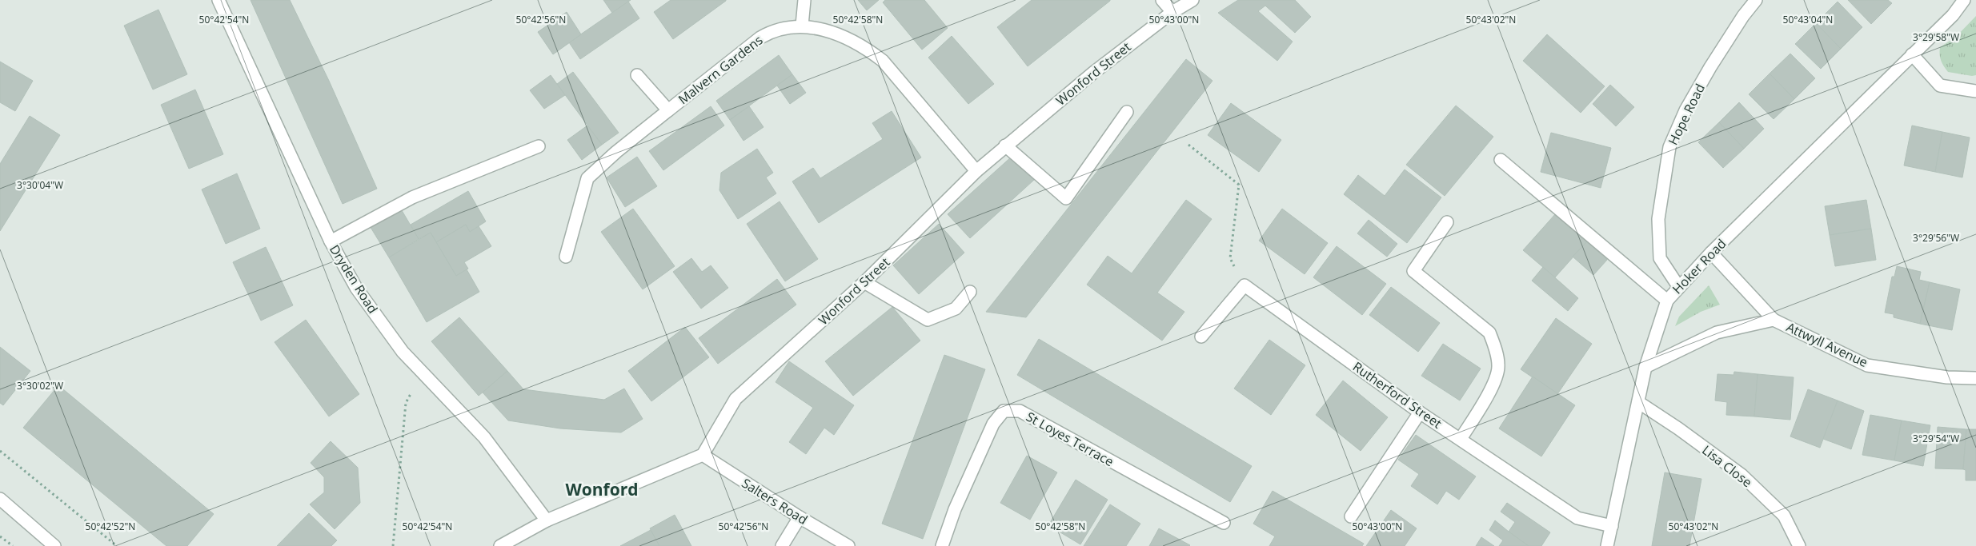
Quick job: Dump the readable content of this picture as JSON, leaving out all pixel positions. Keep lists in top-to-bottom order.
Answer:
{
  "streets": {
    "street": [
      "Malvern Gardens",
      "Wonford Street",
      "Hope Road",
      "Hoker Road",
      "Dryden Road",
      "Attwyll Avenue",
      "Rutherford Street",
      "St Loyes Terrace",
      "Lisa Close",
      "Salters Road"
    ]
  },
  "crossings": [
    ["Malvern Gardens", "Wonford Street"],
    ["Wonford Street", "Salters Road"],
    ["Hope Road", "Hoker Road"],
    ["Hoker Road", "Attwyll Avenue"],
    ["Hoker Road", "Rutherford Street"],
    ["Hoker Road", "Lisa Close"]
  ],
  "districts": ["Wonford"],
  "coordinates": [
    "50°42'54\"N",
    "50°42'56\"N",
    "50°42'58\"N",
    "50°43'00\"N",
    "50°43'02\"N",
    "50°43'04\"N",
    "3°29'58\"W",
    "3°30'04\"W",
    "3°29'56\"W",
    "3°30'02\"W",
    "3°29'54\"W",
    "50°42'52\"N"
  ]
}
